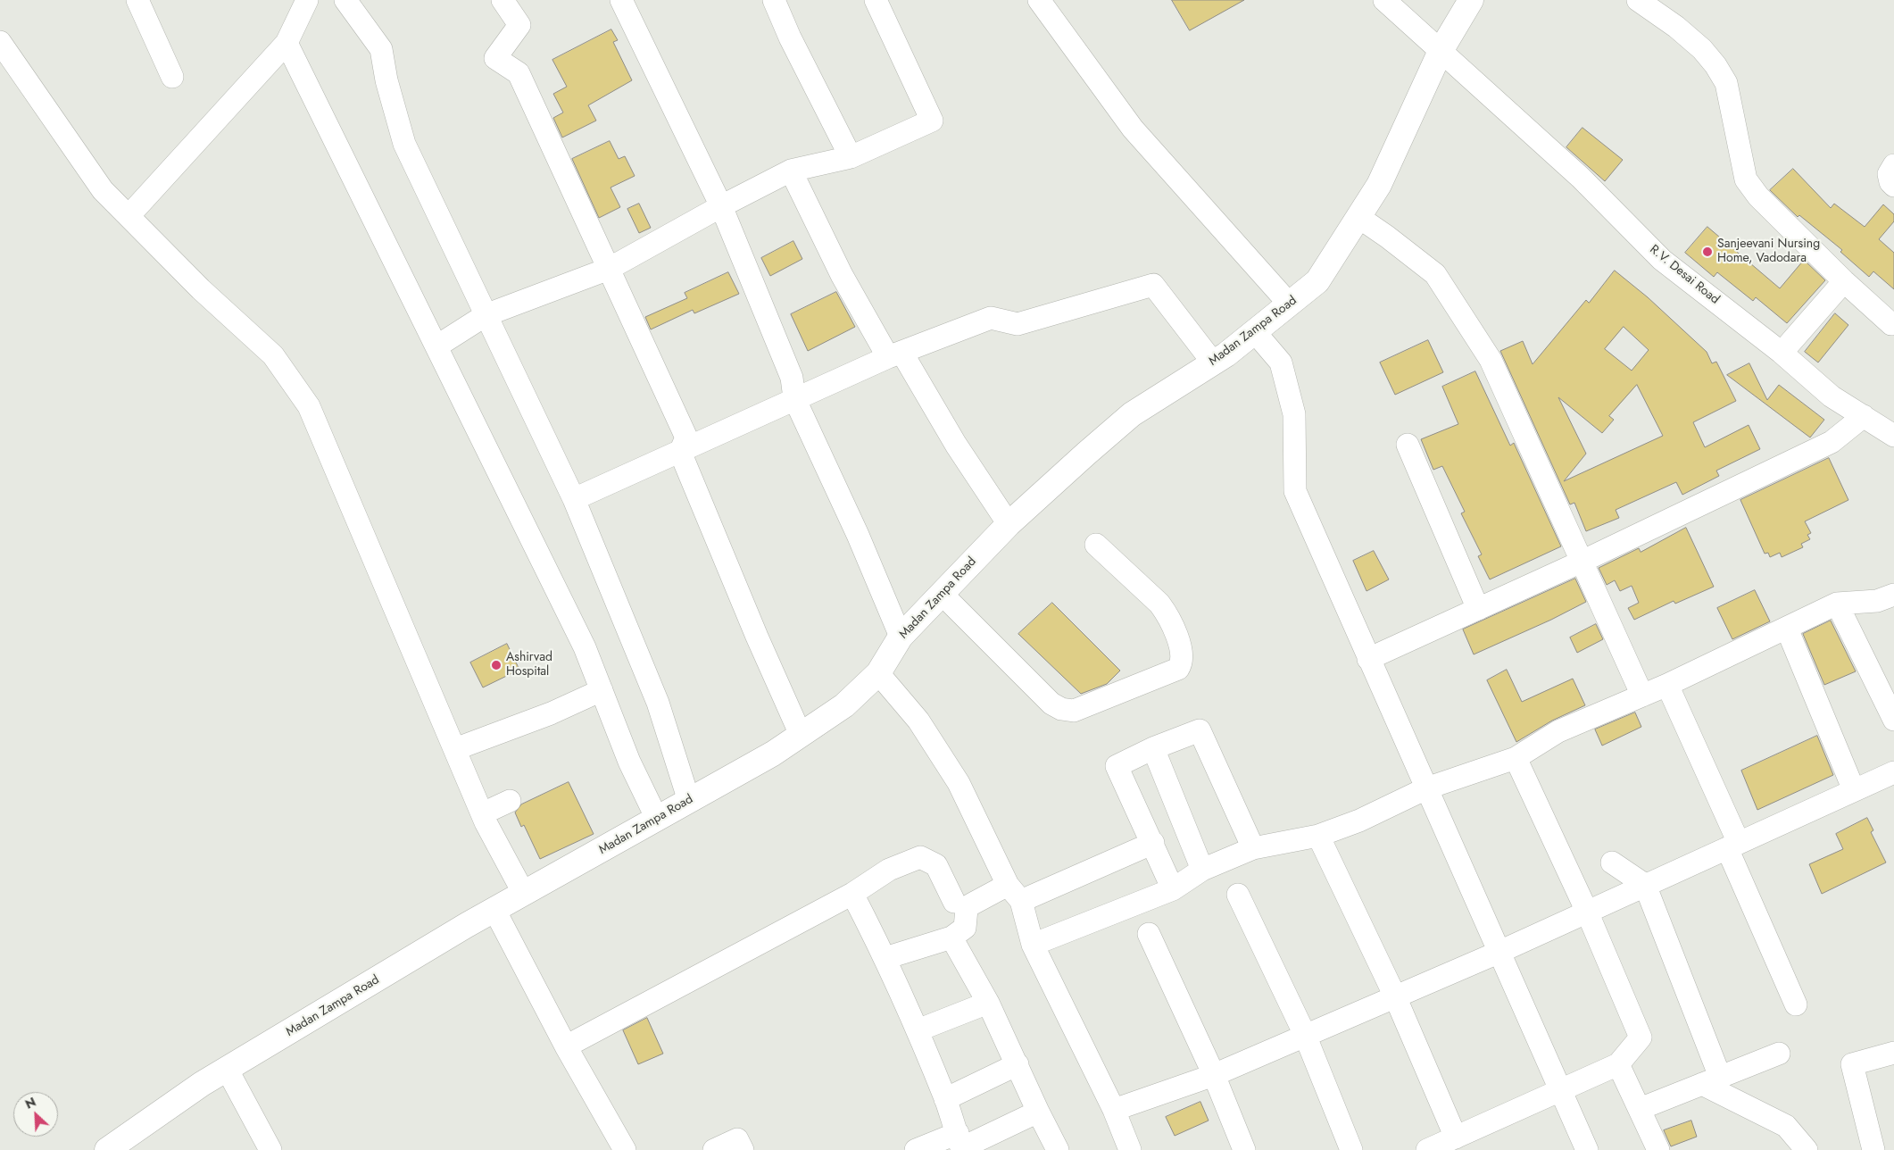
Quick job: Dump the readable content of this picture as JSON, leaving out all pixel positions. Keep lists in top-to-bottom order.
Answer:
{
  "streets": {
    "main road": ["Madan Zampa Road"],
    "street": ["R.V. Desai Road"]
  },
  "crossings": [
    ["R.V. Desai Road", "Madan Zampa Road"]
  ],
  "places": ["Sanjeevani Nursing Home, Vadodara", "Ashirvad Hospital"],
  "north": "top left"
}
